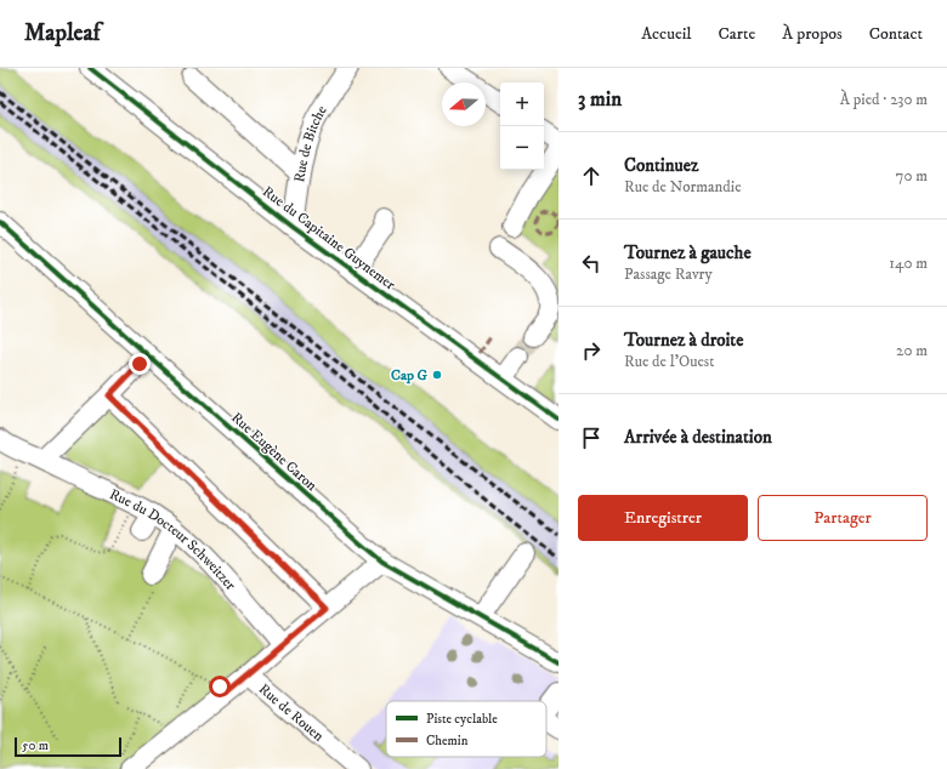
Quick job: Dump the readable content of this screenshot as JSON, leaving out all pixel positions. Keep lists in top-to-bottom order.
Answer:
{
  "streets": {
    "street": [
      "Rue de Bitche",
      "Rue du Capitaine Guynemer",
      "Rue Eugène Caron",
      "Rue du Docteur Schweitzer",
      "Rue de Rouen"
    ]
  },
  "crossings": [
    ["Rue de Bitche", "Rue du Capitaine Guynemer"]
  ],
  "places": ["Cap G"],
  "legend": ["Piste cyclable", "Chemin"],
  "scale_bar": "50 m",
  "north": "left",
  "page": {
    "header": "Mapleaf",
    "nav": [
      "Accueil",
      "Carte",
      "À propos",
      "Contact"
    ],
    "heading": ["3 min", "À pied · 230 m"],
    "map_buttons": ["+", "−"],
    "list": [
      ["Continuez", "Rue de Normandie", "70 m"],
      ["Tournez à gauche", "Passage Ravry", "140 m"],
      ["Tournez à droite", "Rue de l'Ouest", "20 m"],
      "Arrivée à destination"
    ],
    "buttons": ["Enregistrer", "Partager"],
    "scale": "50 m"
  }
}
